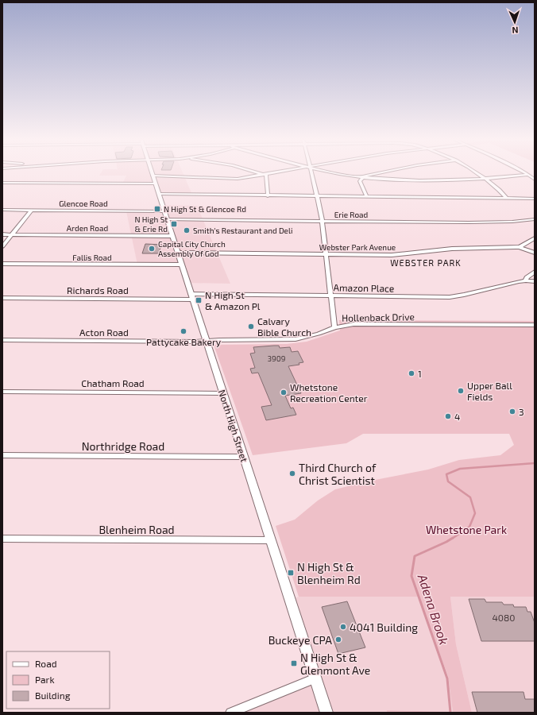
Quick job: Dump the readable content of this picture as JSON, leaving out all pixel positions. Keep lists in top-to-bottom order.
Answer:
{
  "streets": {
    "main road": ["North High Street"],
    "street": [
      "Glencoe Road",
      "Erie Road",
      "Arden Road",
      "Webster Park Avenue",
      "Fallis Road",
      "Amazon Place",
      "Richards Road",
      "Hollenback Drive",
      "Acton Road",
      "Chatham Road",
      "Northridge Road",
      "Blenheim Road"
    ]
  },
  "crossings": [
    ["Glencoe Road", "North High Street"],
    ["Erie Road", "North High Street"],
    ["Arden Road", "North High Street"],
    ["Webster Park Avenue", "North High Street"],
    ["Fallis Road", "North High Street"],
    ["Amazon Place", "Richards Road"],
    ["Amazon Place", "North High Street"],
    ["Richards Road", "North High Street"],
    ["Hollenback Drive", "Acton Road"],
    ["Hollenback Drive", "North High Street"],
    ["Acton Road", "North High Street"],
    ["Chatham Road", "North High Street"],
    ["North High Street", "Northridge Road"],
    ["North High Street", "Blenheim Road"]
  ],
  "districts": ["WEBSTER PARK"],
  "water": ["Adena Brook"],
  "parks": ["Whetstone Park"],
  "places": {
    "transit": [
      "N High St & Glencoe Rd",
      "N High St & Erie Rd",
      "N High St & Amazon Pl",
      "N High St & Blenheim Rd",
      "N High St & Glenmont Ave"
    ],
    "other": [
      "Smith's Restaurant and Deli",
      "Capital City Church Assembly Of God",
      "Calvary Bible Church",
      "Pattycake Bakery",
      "1",
      "Upper Ball Fields",
      "Whetstone Recreation Center",
      "3",
      "4",
      "Third Church of Christ Scientist",
      "4041 Building",
      "Buckeye CPA"
    ]
  },
  "house_numbers": ["3909", "4080"],
  "legend": ["Road", "Park", "Building"],
  "north": "bottom"
}
